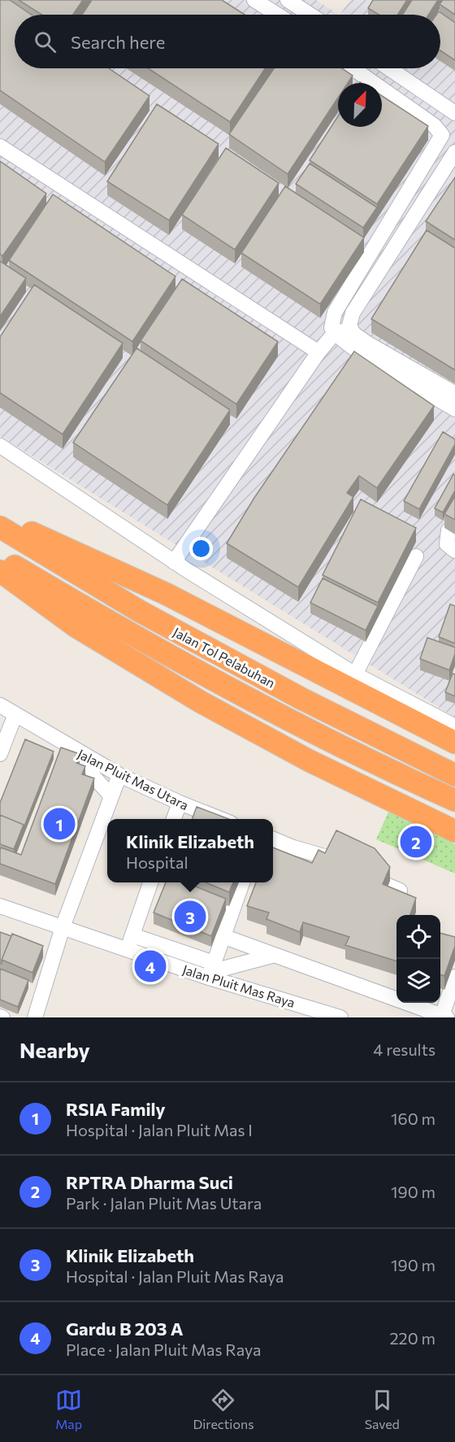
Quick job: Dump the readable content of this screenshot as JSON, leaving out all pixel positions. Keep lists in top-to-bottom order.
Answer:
{
  "streets": {
    "highway": ["Jalan Tol Pelabuhan"],
    "street": ["Jalan Pluit Mas Utara", "Jalan Pluit Mas Raya"]
  },
  "north": "top right",
  "page": {
    "search": "Search here",
    "pins": [
      "1",
      "2",
      "3",
      "4"
    ],
    "popup": ["Klinik Elizabeth", "Hospital"],
    "heading": ["Nearby", "4 results"],
    "list": [
      {
        "mark": "1",
        "name": "RSIA Family",
        "note": "Hospital · Jalan Pluit Mas I",
        "value": "160 m"
      },
      {
        "mark": "2",
        "name": "RPTRA Dharma Suci",
        "note": "Park · Jalan Pluit Mas Utara",
        "value": "190 m"
      },
      {
        "mark": "3",
        "name": "Klinik Elizabeth",
        "note": "Hospital · Jalan Pluit Mas Raya",
        "value": "190 m"
      },
      {
        "mark": "4",
        "name": "Gardu B 203 A",
        "note": "Place · Jalan Pluit Mas Raya",
        "value": "220 m"
      }
    ],
    "nav": ["Map", "Directions", "Saved"]
  }
}
